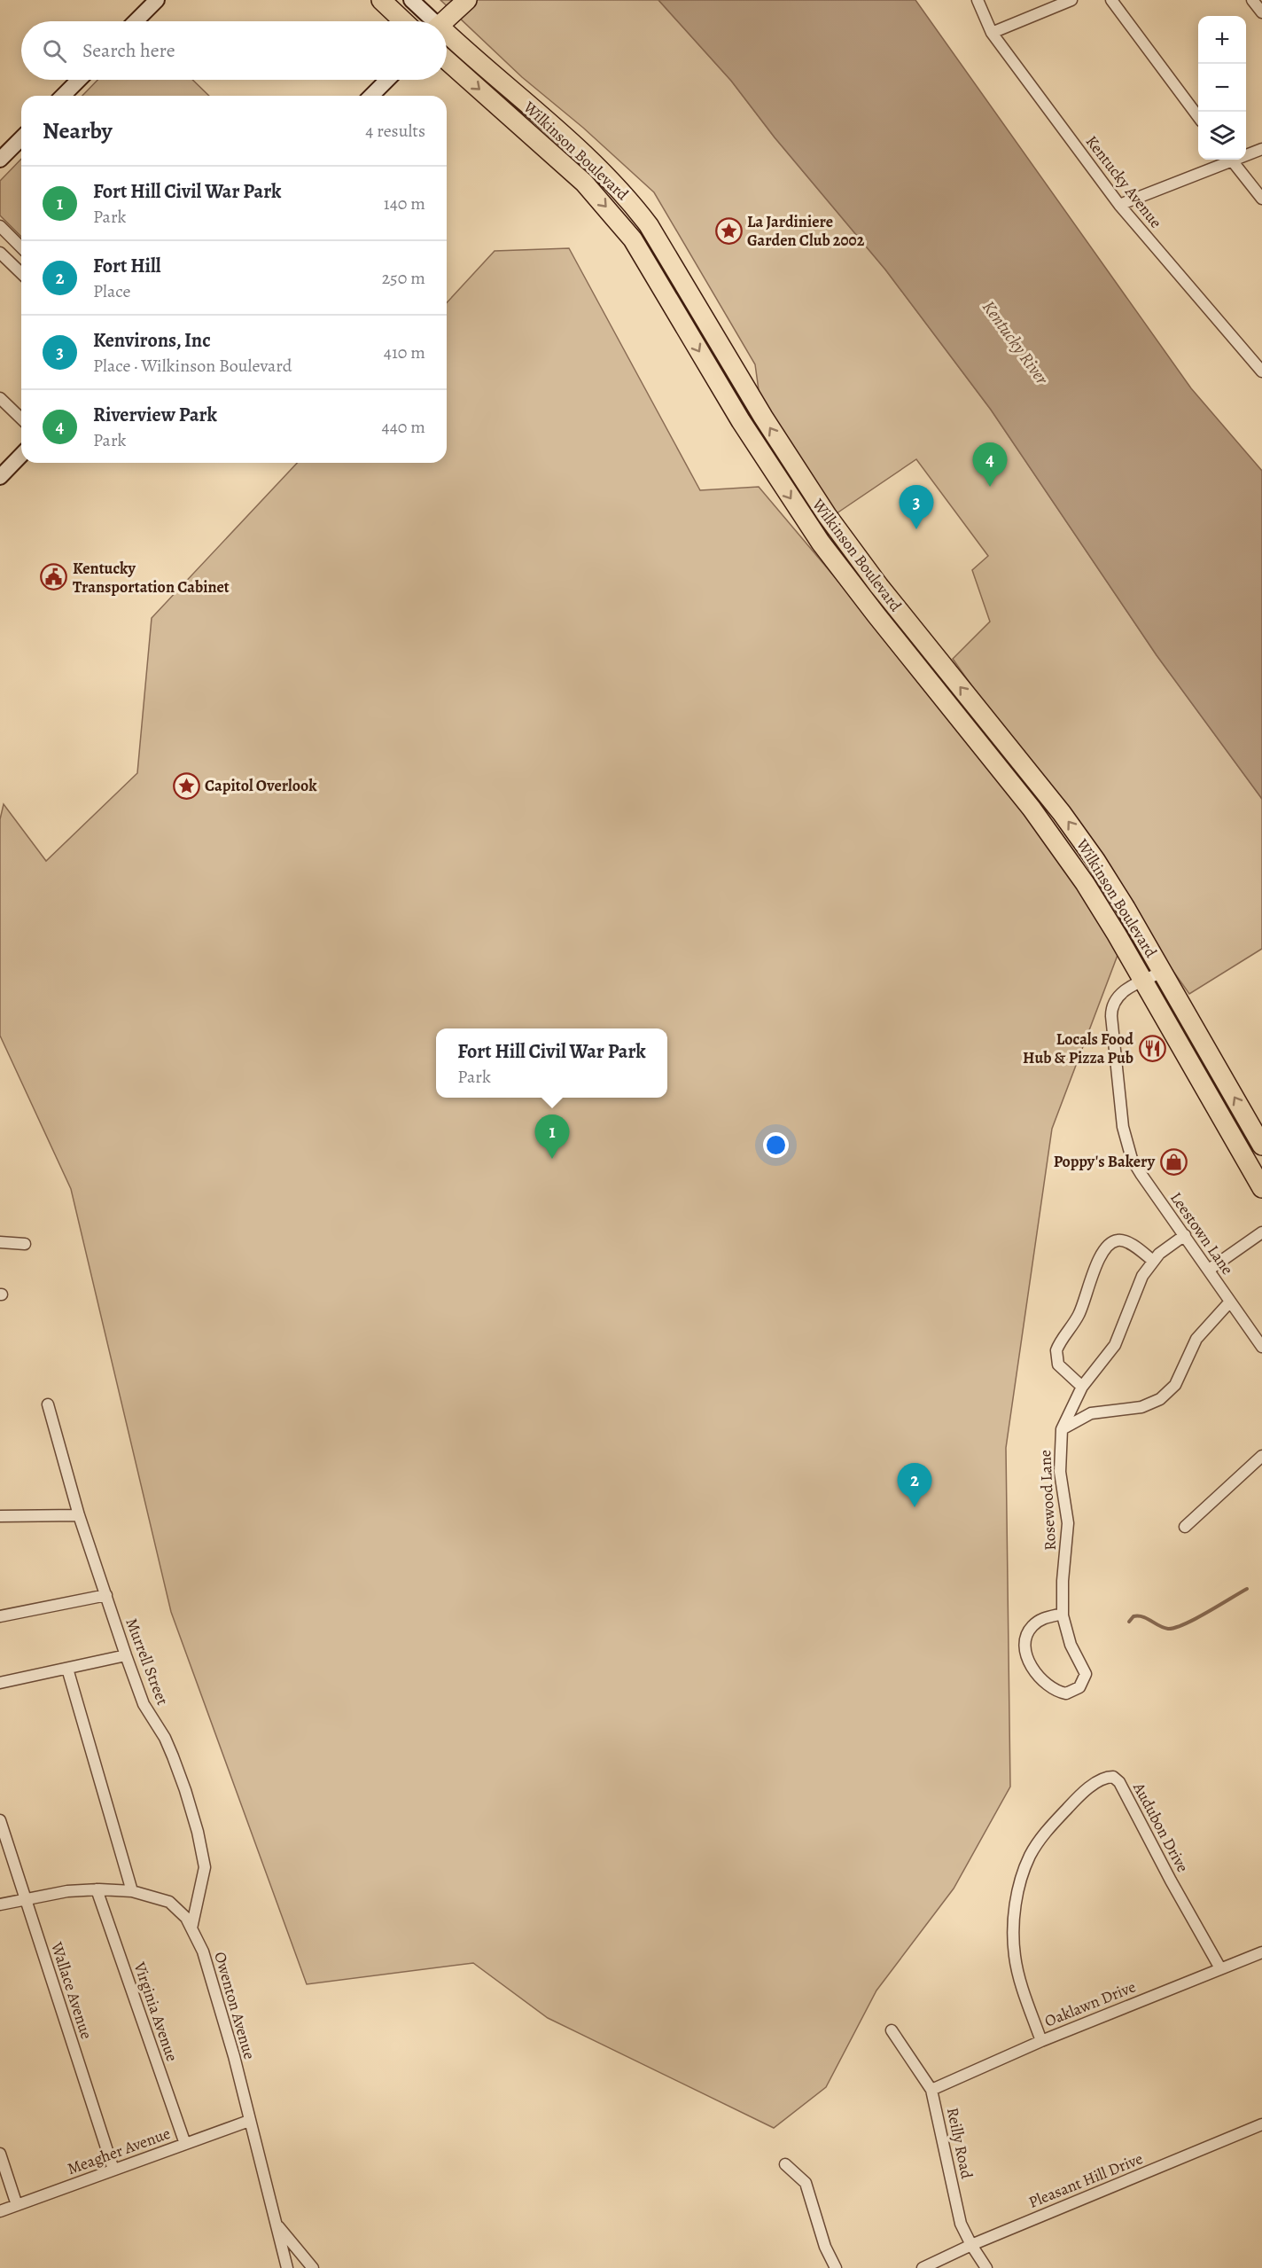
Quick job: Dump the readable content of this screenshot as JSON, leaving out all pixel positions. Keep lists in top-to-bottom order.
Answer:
{
  "streets": {
    "highway": ["Wilkinson Boulevard"],
    "street": [
      "Kentucky Avenue",
      "Leestown Lane",
      "Rosewood Lane",
      "Murrell Street",
      "Audubon Drive",
      "Wallace Avenue",
      "Oaklawn Drive",
      "Owenton Avenue",
      "Virginia Avenue",
      "Reilly Road",
      "Meagher Avenue",
      "Pleasant Hill Drive"
    ]
  },
  "crossings": [
    ["Wilkinson Boulevard", "Leestown Lane"],
    ["Leestown Lane", "Rosewood Lane"],
    ["Murrell Street", "Owenton Avenue"],
    ["Audubon Drive", "Oaklawn Drive"],
    ["Wallace Avenue", "Owenton Avenue"],
    ["Wallace Avenue", "Meagher Avenue"],
    ["Oaklawn Drive", "Reilly Road"],
    ["Owenton Avenue", "Virginia Avenue"],
    ["Owenton Avenue", "Meagher Avenue"],
    ["Virginia Avenue", "Meagher Avenue"],
    ["Reilly Road", "Pleasant Hill Drive"]
  ],
  "water": ["Kentucky River"],
  "places": {
    "place": ["La Jardiniere Garden Club 2002", "Capitol Overlook"],
    "public building": ["Kentucky Transportation Cabinet"],
    "restaurant": ["Locals Food Hub & Pizza Pub"],
    "shop": ["Poppy's Bakery"]
  },
  "page": {
    "map_buttons": ["+", "−"],
    "search": "Search here",
    "heading": ["Nearby", "4 results"],
    "list": [
      {
        "mark": "1",
        "name": "Fort Hill Civil War Park",
        "note": "Park",
        "value": "140 m"
      },
      {
        "mark": "2",
        "name": "Fort Hill",
        "note": "Place",
        "value": "250 m"
      },
      {
        "mark": "3",
        "name": "Kenvirons, Inc",
        "note": "Place · Wilkinson Boulevard",
        "value": "410 m"
      },
      {
        "mark": "4",
        "name": "Riverview Park",
        "note": "Park",
        "value": "440 m"
      }
    ],
    "pins": [
      "4",
      "3",
      "1",
      "2"
    ],
    "popup": ["Fort Hill Civil War Park", "Park"]
  }
}
